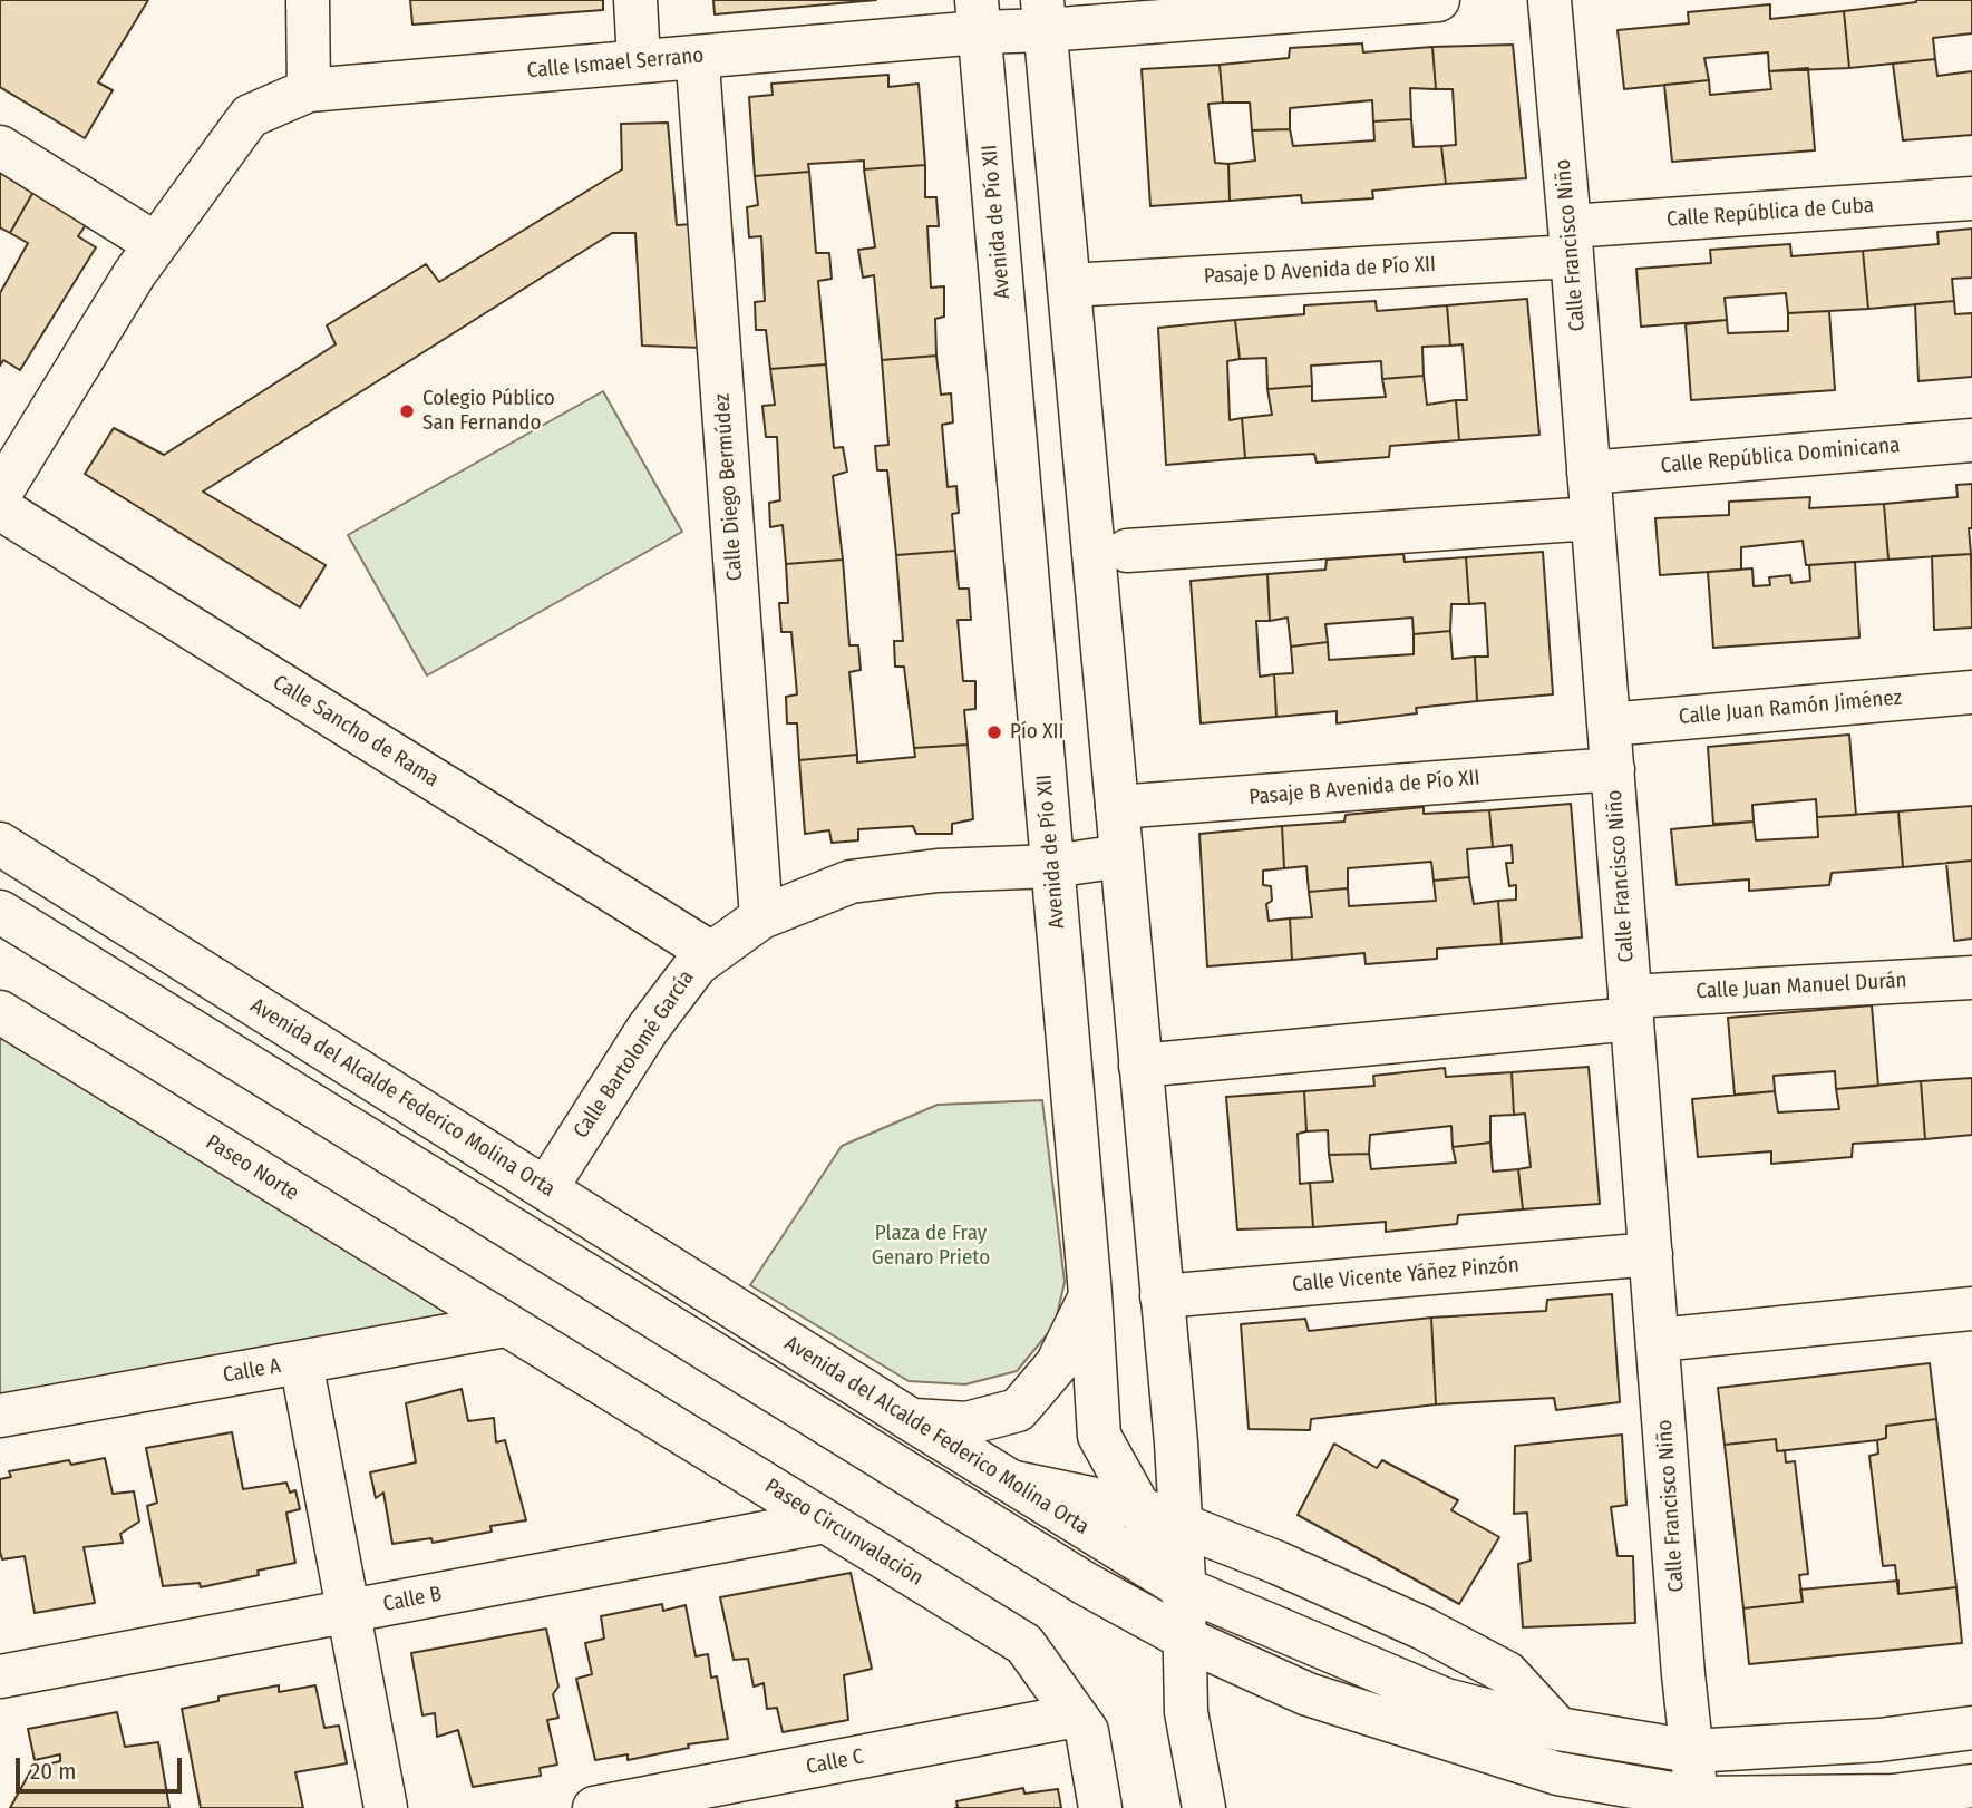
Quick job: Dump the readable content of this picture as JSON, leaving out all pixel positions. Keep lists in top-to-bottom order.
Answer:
{
  "streets": {
    "street": [
      "Calle Ismael Serrano",
      "Calle República de Cuba",
      "Avenida de Pío XII",
      "Calle Francisco Niño",
      "Pasaje D Avenida de Pío XII",
      "Calle República Dominicana",
      "Calle Diego Bermúdez",
      "Calle Juan Ramón Jiménez",
      "Calle Sancho de Rama",
      "Pasaje B Avenida de Pío XII",
      "Calle Juan Manuel Durán",
      "Calle Bartolomé García",
      "Avenida del Alcalde Federico Molina Orta",
      "Paseo Norte",
      "Calle Vicente Yáñez Pinzón",
      "Calle A",
      "Paseo Circunvalación",
      "Calle B",
      "Calle C"
    ]
  },
  "crossings": [
    ["Calle Ismael Serrano", "Avenida de Pío XII"],
    ["Calle Ismael Serrano", "Calle Diego Bermúdez"],
    ["Calle Ismael Serrano", "Calle Sancho de Rama"],
    ["Calle República de Cuba", "Calle Francisco Niño"],
    ["Calle República de Cuba", "Pasaje D Avenida de Pío XII"],
    ["Avenida de Pío XII", "Calle Bartolomé García"],
    ["Avenida de Pío XII", "Avenida del Alcalde Federico Molina Orta"],
    ["Calle Francisco Niño", "Pasaje D Avenida de Pío XII"],
    ["Calle Francisco Niño", "Calle República Dominicana"],
    ["Calle Francisco Niño", "Calle Juan Ramón Jiménez"],
    ["Calle Francisco Niño", "Pasaje B Avenida de Pío XII"],
    ["Calle Francisco Niño", "Calle Juan Manuel Durán"],
    ["Calle Francisco Niño", "Avenida del Alcalde Federico Molina Orta"],
    ["Calle Francisco Niño", "Calle Vicente Yáñez Pinzón"],
    ["Calle Diego Bermúdez", "Calle Bartolomé García"],
    ["Calle Sancho de Rama", "Calle Bartolomé García"],
    ["Calle Bartolomé García", "Avenida del Alcalde Federico Molina Orta"],
    ["Paseo Norte", "Calle A"],
    ["Paseo Norte", "Paseo Circunvalación"],
    ["Calle A", "Paseo Circunvalación"],
    ["Paseo Circunvalación", "Calle B"],
    ["Paseo Circunvalación", "Calle C"]
  ],
  "parks": ["Plaza de Fray Genaro Prieto"],
  "places": ["Colegio Público San Fernando", "Pío XII"],
  "scale_bar": "20 m"
}
